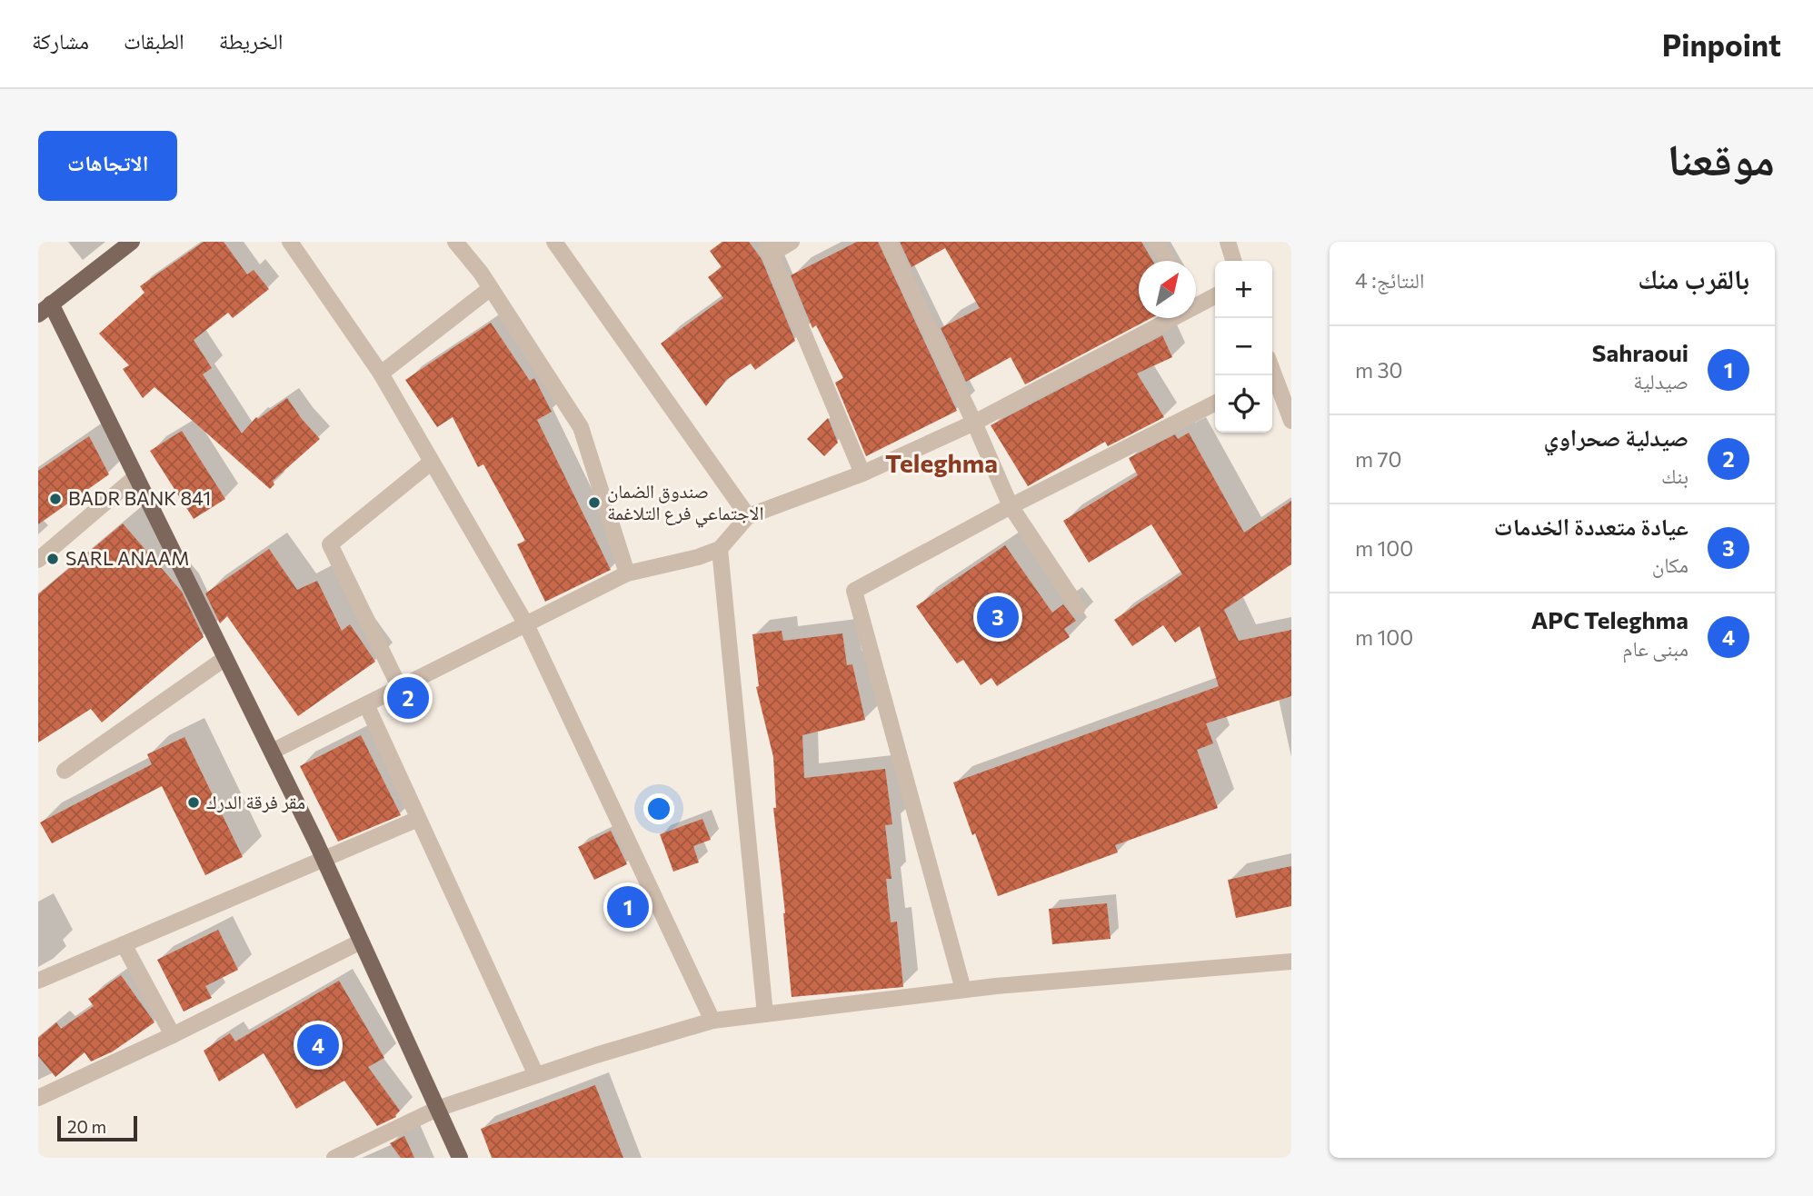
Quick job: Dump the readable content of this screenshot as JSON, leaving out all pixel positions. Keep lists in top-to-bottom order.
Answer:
{
  "districts": ["Teleghma"],
  "places": [
    "BADR BANK 841",
    "صندوق الضمان الاجتماعي فرع التلاغمة",
    "SARL ANAAM",
    "مقر فرقة الدرك"
  ],
  "scale_bar": "20 m",
  "north": "top right",
  "page": {
    "header": "Pinpoint",
    "nav": ["الخريطة", "الطبقات", "مشاركة"],
    "title": "موقعنا",
    "buttons": "الاتجاهات",
    "heading": ["بالقرب منك", "النتائج: 4"],
    "map_buttons": ["+", "−"],
    "list": [
      {
        "mark": "1",
        "name": "Sahraoui",
        "note": "صيدلية",
        "value": "30 m"
      },
      {
        "mark": "2",
        "name": "صيدلية صحراوي",
        "note": "بنك",
        "value": "70 m"
      },
      {
        "mark": "3",
        "name": "عيادة متعددة الخدمات",
        "note": "مكان",
        "value": "100 m"
      },
      {
        "mark": "4",
        "name": "APC Teleghma",
        "note": "مبنى عام",
        "value": "100 m"
      }
    ],
    "pins": [
      "3",
      "2",
      "1",
      "4"
    ],
    "scale": "20 m"
  }
}
